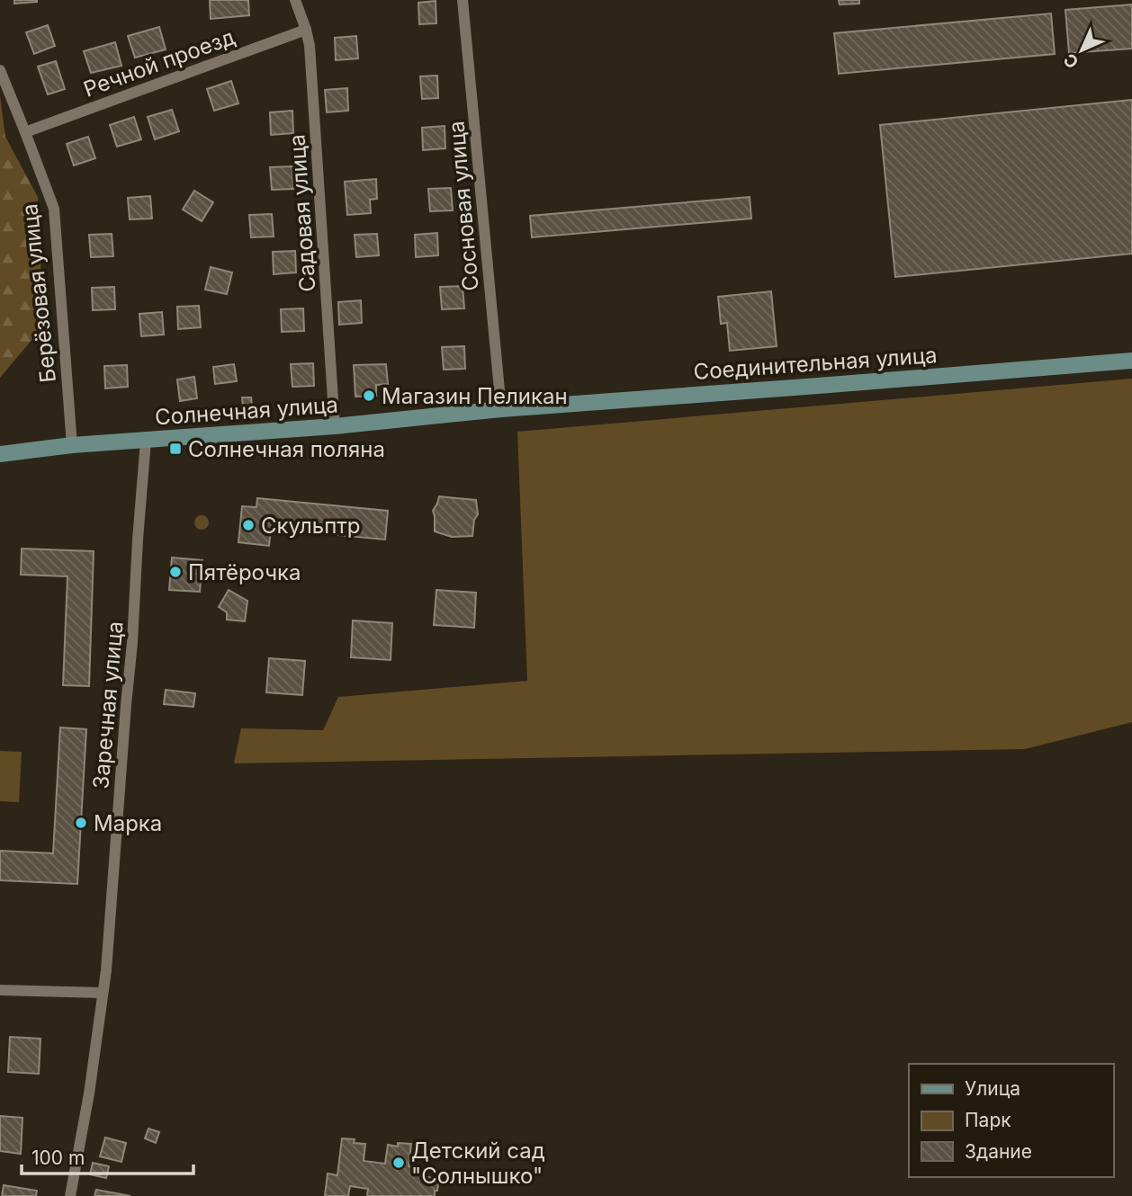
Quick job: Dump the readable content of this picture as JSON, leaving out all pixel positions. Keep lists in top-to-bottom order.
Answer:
{
  "streets": {
    "street": [
      "Речной проезд",
      "Сосновая улица",
      "Садовая улица",
      "Берёзовая улица",
      "Соединительная улица",
      "Солнечная улица",
      "Заречная улица"
    ]
  },
  "crossings": [
    ["Речной проезд", "Садовая улица"],
    ["Речной проезд", "Берёзовая улица"],
    ["Сосновая улица", "Соединительная улица"],
    ["Сосновая улица", "Солнечная улица"],
    ["Садовая улица", "Солнечная улица"],
    ["Берёзовая улица", "Солнечная улица"],
    ["Соединительная улица", "Солнечная улица"],
    ["Солнечная улица", "Заречная улица"]
  ],
  "places": {
    "other": [
      "Магазин Пеликан",
      "Скульптр",
      "Пятёрочка",
      "Марка",
      "Детский сад \"Солнышко\""
    ],
    "transit": ["Солнечная поляна"]
  },
  "legend": ["Улица", "Парк", "Здание"],
  "scale_bar": "100 m",
  "north": "bottom left"
}
